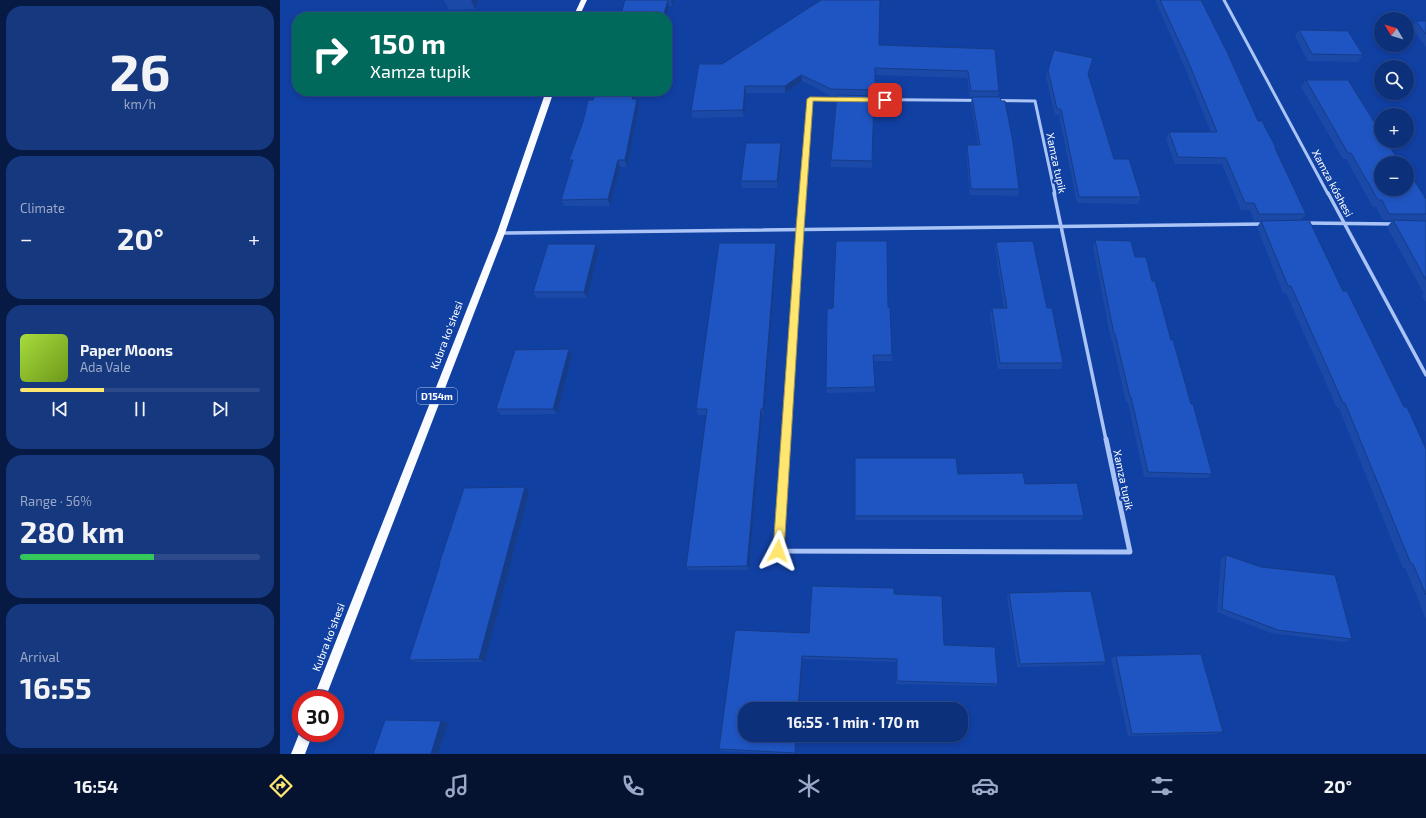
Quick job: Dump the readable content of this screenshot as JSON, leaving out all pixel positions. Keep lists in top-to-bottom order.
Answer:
{
  "streets": {
    "main road": ["Kubra ko'shesi", "D154m"],
    "street": ["Xamza tupik", "Xamza kóshesi"]
  },
  "north": "top left",
  "page": {
    "tile": [
      ["26", "km/h"],
      "Climate",
      ["Range · 56%", "280 km"],
      ["Arrival", "16:55"]
    ],
    "map_buttons": ["+", "−"],
    "turn": ["150 m", "Xamza tupik"],
    "heat": ["−", "20°", "+"],
    "song": ["Paper Moons", "Ada Vale"],
    "limit": "30",
    "trip": "16:55 · 1 min · 170 m",
    "tabs": ["16:54", "20°"]
  }
}
